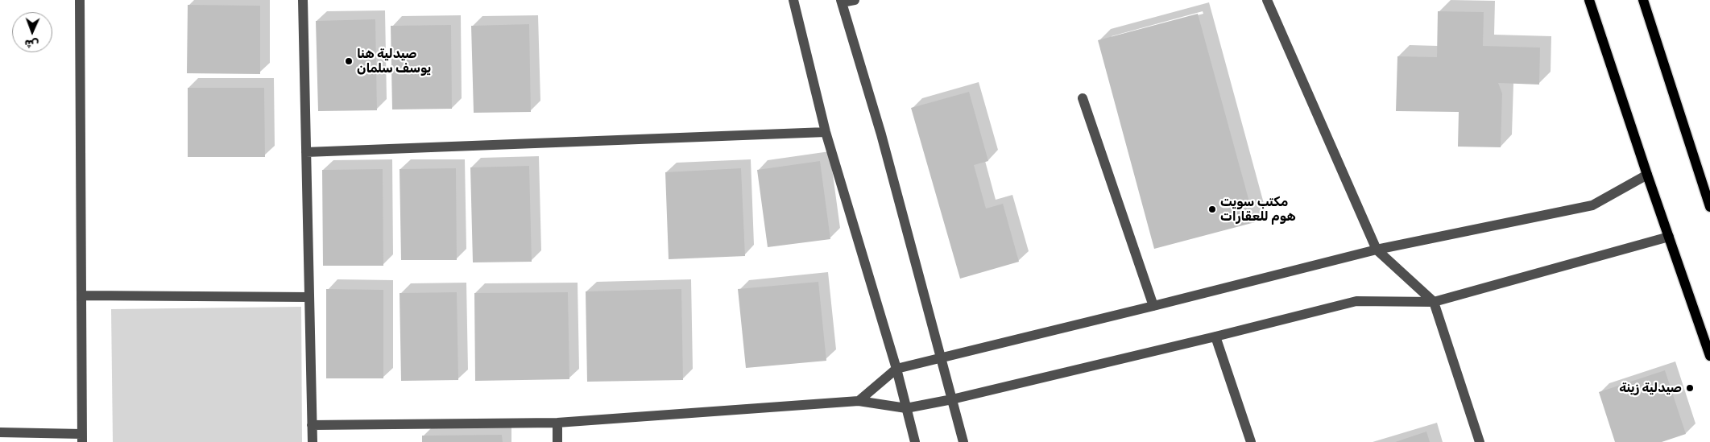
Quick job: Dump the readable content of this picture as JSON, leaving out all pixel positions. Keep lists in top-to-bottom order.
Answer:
{
  "places": ["صيدلية هنا يوسف سلمان", "مكتب سويت هوم للعقارات", "صيدلية زينة"],
  "north": "bottom"
}
